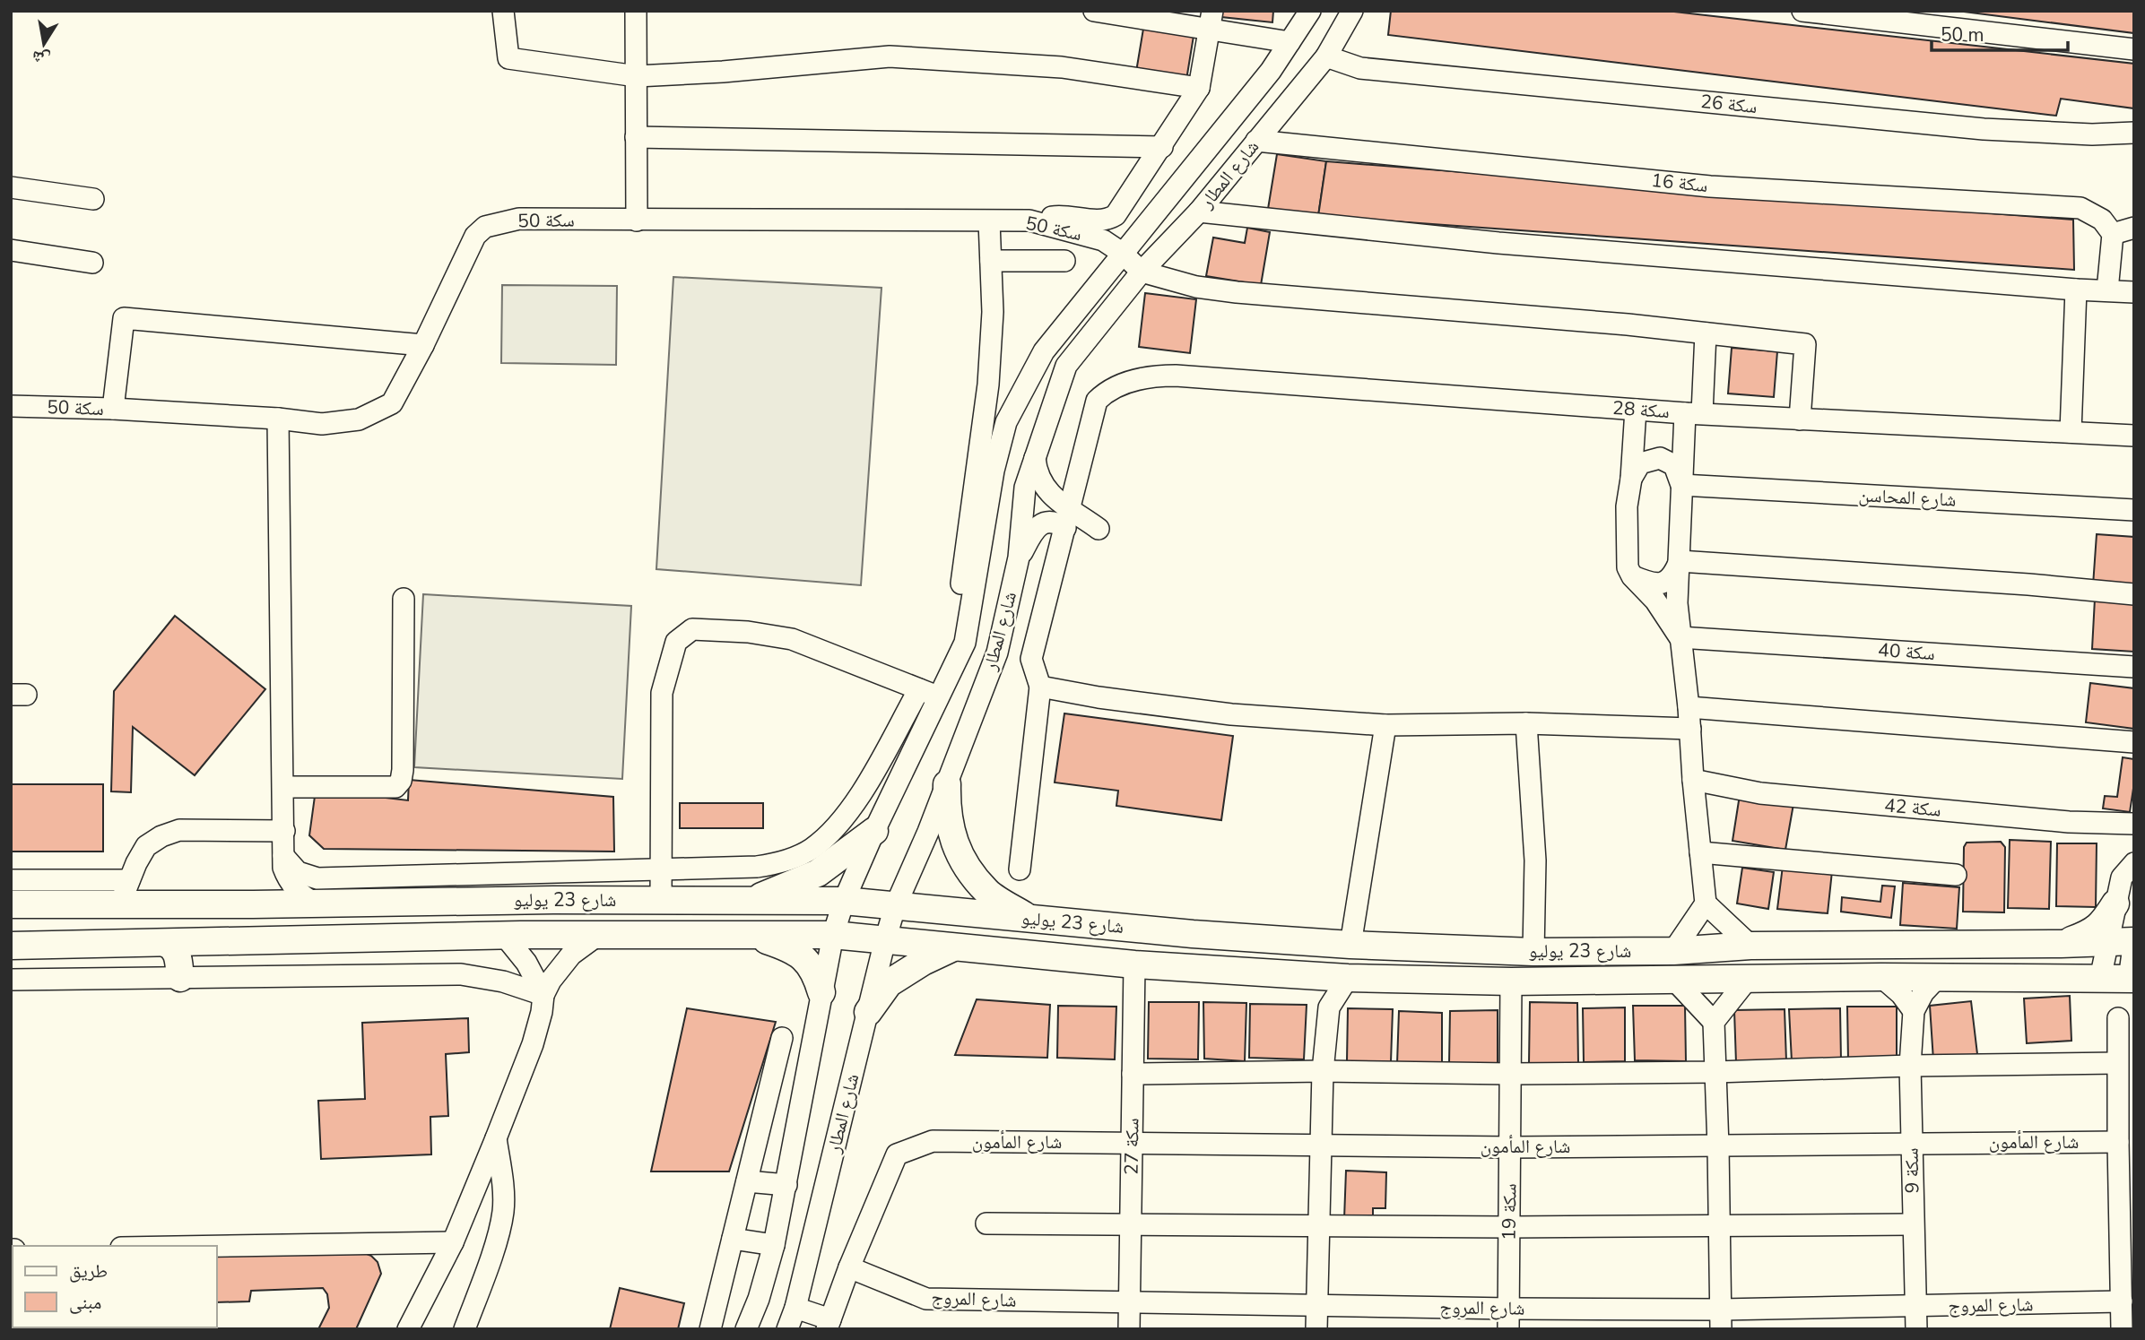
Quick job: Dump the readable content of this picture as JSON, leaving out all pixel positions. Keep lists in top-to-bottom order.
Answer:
{
  "streets": {
    "main road": ["شارع 23 يوليو"],
    "street": [
      "سكة 26",
      "شارع المطار",
      "سكة 16",
      "سكة 50",
      "سكة 28",
      "شارع المحاسن",
      "سكة 40",
      "سكة 42",
      "شارع المأمون",
      "سكة 27",
      "سكة 9",
      "سكة 19",
      "شارع المروج"
    ]
  },
  "crossings": [
    ["سكة 26", "شارع المطار"],
    ["شارع المطار", "سكة 16"],
    ["شارع المطار", "سكة 50"],
    ["شارع المطار", "شارع 23 يوليو"],
    ["شارع 23 يوليو", "سكة 27"],
    ["شارع 23 يوليو", "سكة 9"],
    ["شارع 23 يوليو", "سكة 19"],
    ["شارع المأمون", "سكة 27"],
    ["شارع المأمون", "سكة 9"],
    ["شارع المأمون", "سكة 19"],
    ["شارع المأمون", "شارع المروج"],
    ["سكة 27", "شارع المروج"],
    ["سكة 9", "شارع المروج"],
    ["سكة 19", "شارع المروج"]
  ],
  "legend": ["طريق", "مبنى"],
  "scale_bar": "50 m",
  "north": "bottom"
}
